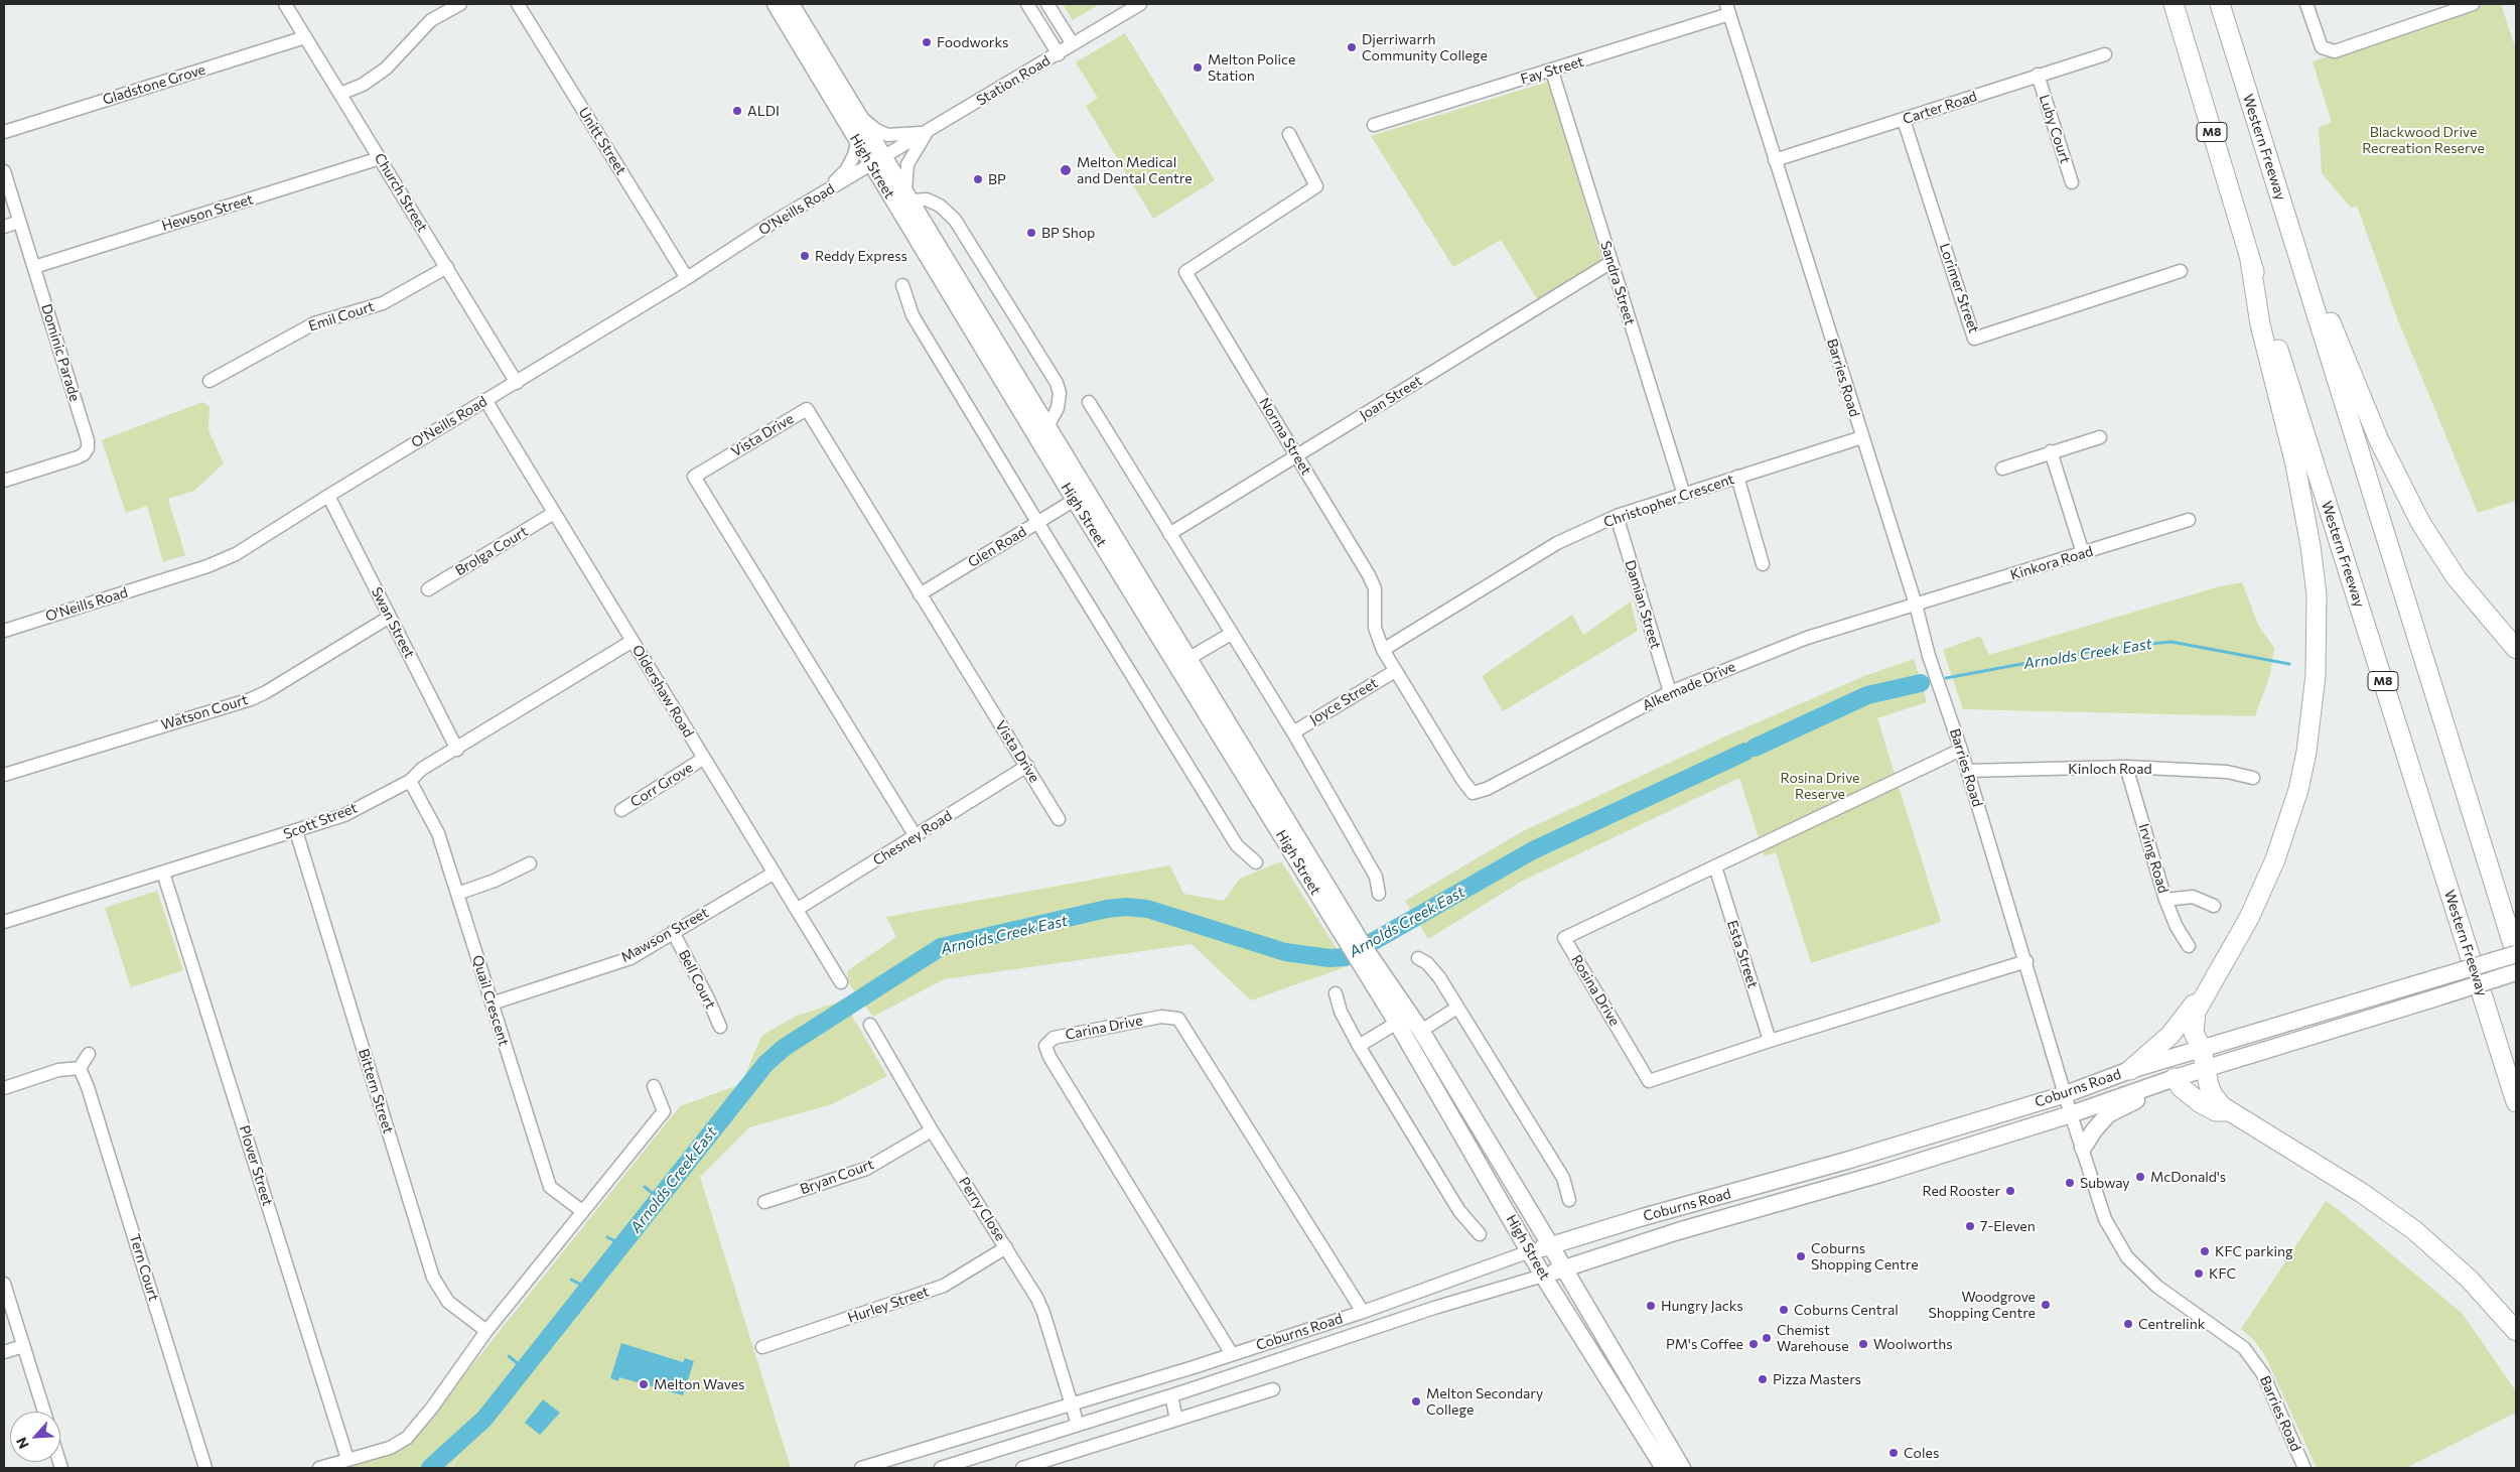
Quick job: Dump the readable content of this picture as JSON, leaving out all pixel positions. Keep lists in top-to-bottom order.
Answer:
{
  "streets": {
    "highway": ["M8", "Western Freeway"],
    "main road": ["High Street", "Coburns Road"],
    "street": [
      "Fay Street",
      "Station Road",
      "Gladstone Grove",
      "Carter Road",
      "Luby Court",
      "Unitt Street",
      "Church Street",
      "O'Neills Road",
      "Hewson Street",
      "Sandra Street",
      "Lorimer Street",
      "Emil Court",
      "Dominic Parade",
      "Barries Road",
      "Joan Street",
      "Vista Drive",
      "Norma Street",
      "Christopher Crescent",
      "Glen Road",
      "Brolga Court",
      "Kinkora Road",
      "Damian Street",
      "Swan Street",
      "Alkemade Drive",
      "Oldershaw Road",
      "Joyce Street",
      "Watson Court",
      "Kinloch Road",
      "Corr Grove",
      "Scott Street",
      "Chesney Road",
      "Irving Road",
      "Mawson Street",
      "Esta Street",
      "Bell Court",
      "Rosina Drive",
      "Quail Crescent",
      "Carina Drive",
      "Bittern Street",
      "Plover Street",
      "Bryan Court",
      "Perry Close",
      "Tern Court",
      "Hurley Street"
    ]
  },
  "crossings": [
    ["Fay Street", "Sandra Street"],
    ["Fay Street", "Barries Road"],
    ["Station Road", "High Street"],
    ["Station Road", "O'Neills Road"],
    ["Gladstone Grove", "Church Street"],
    ["Carter Road", "Luby Court"],
    ["Carter Road", "Lorimer Street"],
    ["Carter Road", "Barries Road"],
    ["Unitt Street", "O'Neills Road"],
    ["Western Freeway", "Coburns Road"],
    ["High Street", "O'Neills Road"],
    ["High Street", "Glen Road"],
    ["High Street", "Coburns Road"],
    ["Church Street", "O'Neills Road"],
    ["Church Street", "Hewson Street"],
    ["Church Street", "Emil Court"],
    ["O'Neills Road", "Swan Street"],
    ["O'Neills Road", "Oldershaw Road"],
    ["Hewson Street", "Dominic Parade"],
    ["Sandra Street", "Joan Street"],
    ["Sandra Street", "Christopher Crescent"],
    ["Barries Road", "Christopher Crescent"],
    ["Barries Road", "Kinkora Road"],
    ["Barries Road", "Alkemade Drive"],
    ["Barries Road", "Kinloch Road"],
    ["Barries Road", "Rosina Drive"],
    ["Barries Road", "Coburns Road"],
    ["Joan Street", "Norma Street"],
    ["Vista Drive", "Glen Road"],
    ["Vista Drive", "Chesney Road"],
    ["Norma Street", "Christopher Crescent"],
    ["Norma Street", "Alkemade Drive"],
    ["Norma Street", "Joyce Street"],
    ["Christopher Crescent", "Damian Street"],
    ["Brolga Court", "Oldershaw Road"],
    ["Kinkora Road", "Alkemade Drive"],
    ["Damian Street", "Alkemade Drive"],
    ["Swan Street", "Watson Court"],
    ["Swan Street", "Scott Street"],
    ["Oldershaw Road", "Corr Grove"],
    ["Oldershaw Road", "Scott Street"],
    ["Oldershaw Road", "Chesney Road"],
    ["Oldershaw Road", "Mawson Street"],
    ["Kinloch Road", "Irving Road"],
    ["Scott Street", "Quail Crescent"],
    ["Scott Street", "Bittern Street"],
    ["Scott Street", "Plover Street"],
    ["Mawson Street", "Bell Court"],
    ["Mawson Street", "Quail Crescent"],
    ["Esta Street", "Rosina Drive"],
    ["Carina Drive", "Coburns Road"],
    ["Coburns Road", "Perry Close"],
    ["Bryan Court", "Perry Close"],
    ["Perry Close", "Hurley Street"]
  ],
  "water": ["Arnolds Creek East"],
  "parks": ["Blackwood Drive Recreation Reserve", "Rosina Drive Reserve"],
  "places": [
    "Foodworks",
    "Djerriwarrh Community College",
    "Melton Police Station",
    "ALDI",
    "Melton Medical and Dental Centre",
    "BP",
    "BP Shop",
    "Reddy Express",
    "McDonald's",
    "Subway",
    "Red Rooster",
    "7-Eleven",
    "KFC parking",
    "Coburns Shopping Centre",
    "KFC",
    "Woodgrove Shopping Centre",
    "Hungry Jacks",
    "Coburns Central",
    "Centrelink",
    "Chemist Warehouse",
    "PM's Coffee",
    "Woolworths",
    "Pizza Masters",
    "Melton Waves",
    "Melton Secondary College",
    "Coles"
  ],
  "north": "bottom left"
}
